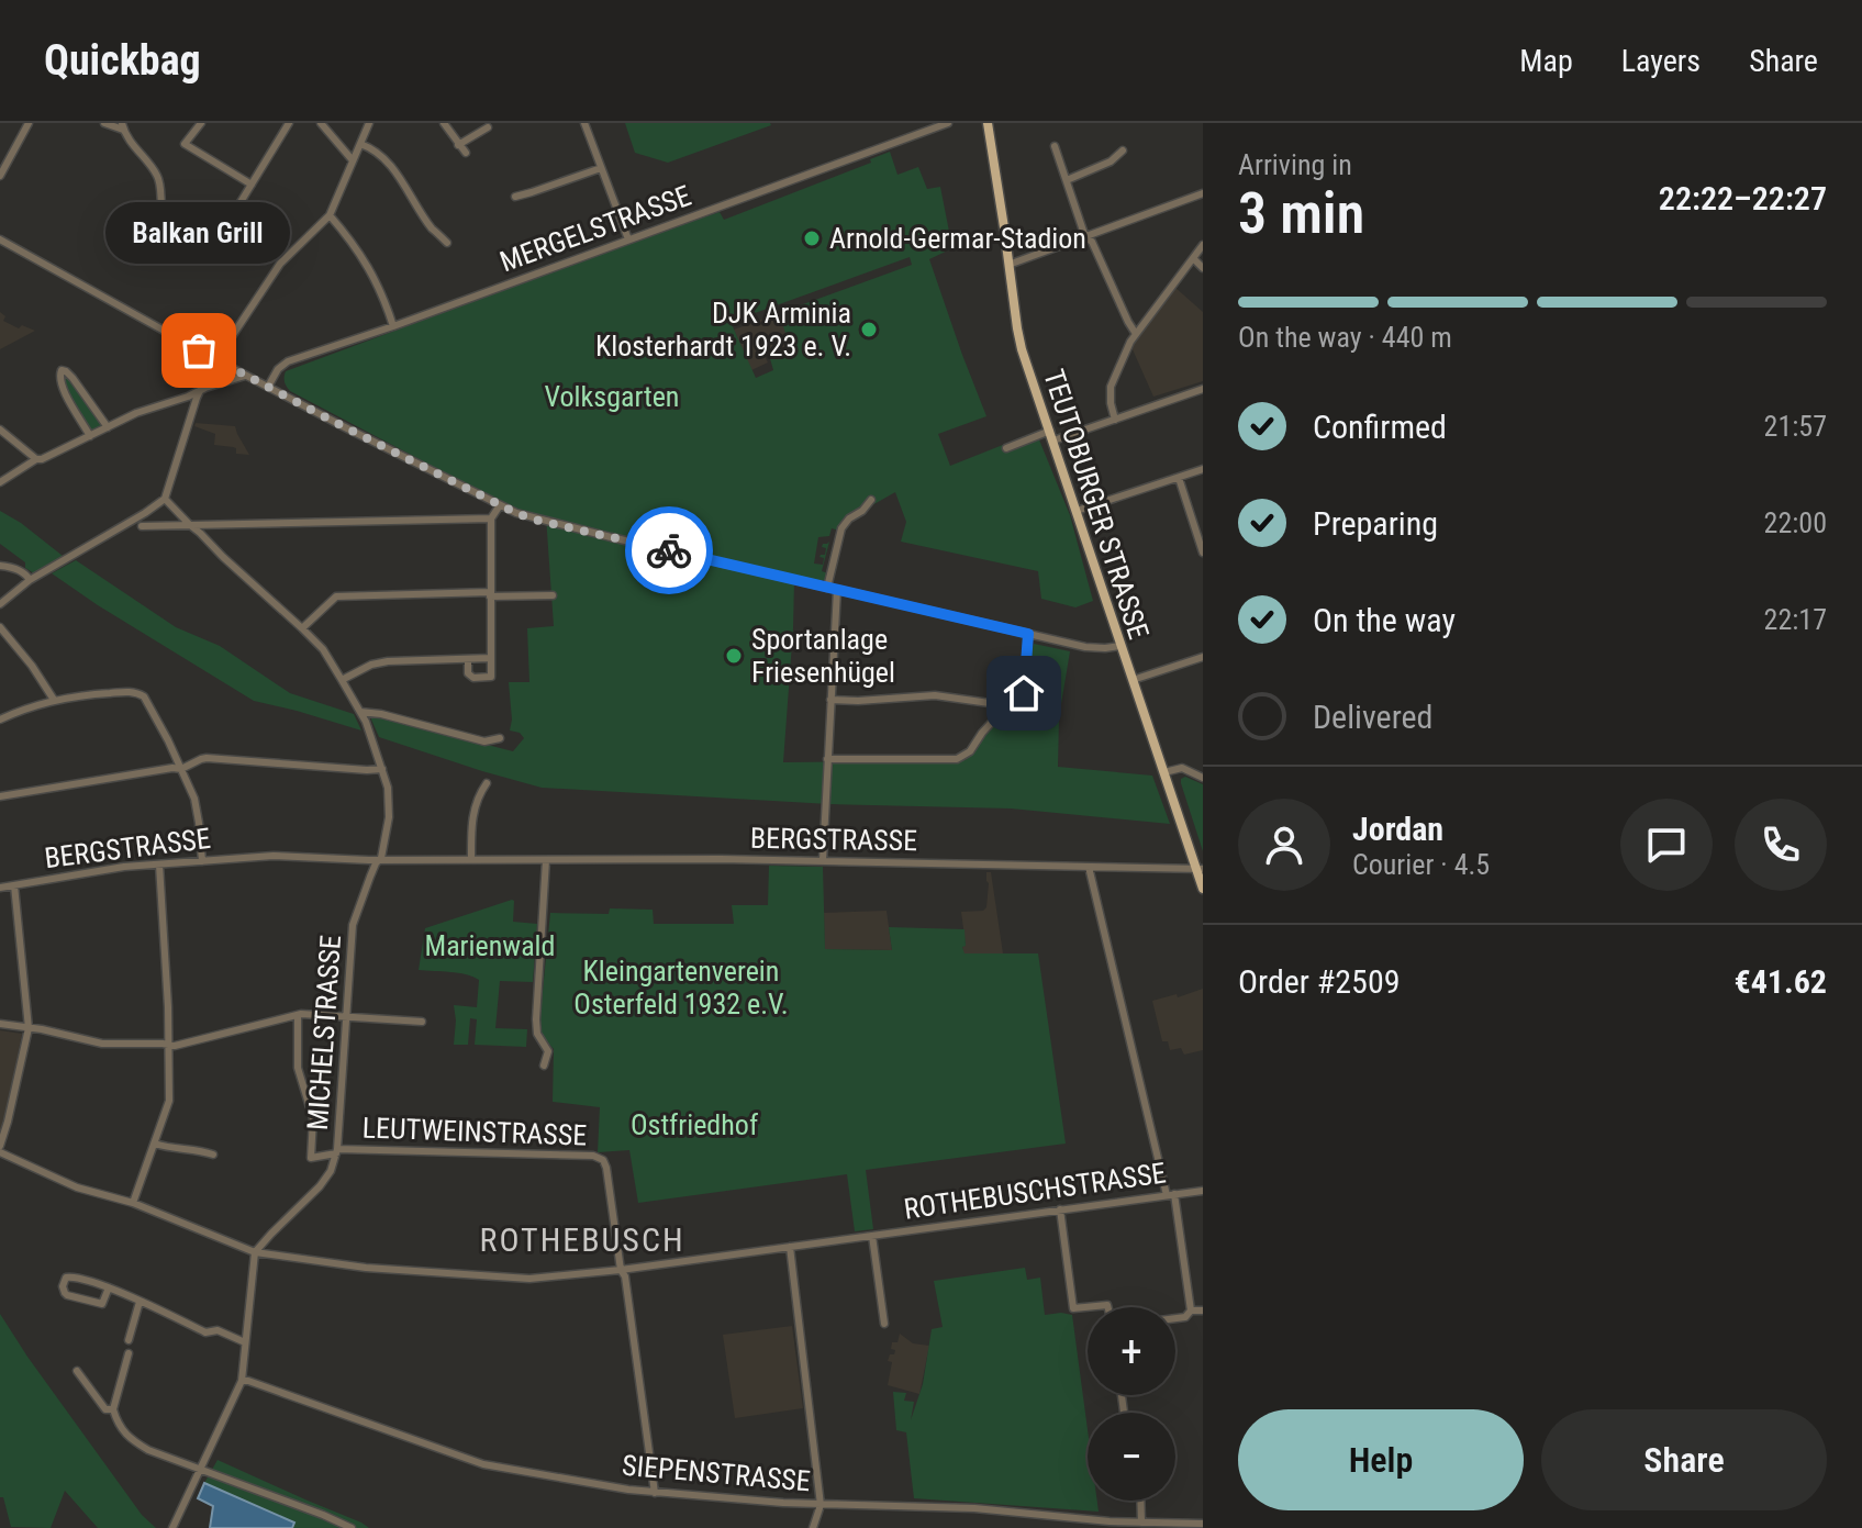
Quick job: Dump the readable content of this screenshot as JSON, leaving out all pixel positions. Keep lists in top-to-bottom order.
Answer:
{
  "streets": {
    "main road": ["TEUTOBURGER STRASSE"],
    "street": [
      "MERGELSTRASSE",
      "BERGSTRASSE",
      "MICHELSTRASSE",
      "LEUTWEINSTRASSE",
      "ROTHEBUSCHSTRASSE",
      "SIEPENSTRASSE"
    ]
  },
  "crossings": [
    ["TEUTOBURGER STRASSE", "BERGSTRASSE"],
    ["BERGSTRASSE", "MICHELSTRASSE"],
    ["MICHELSTRASSE", "LEUTWEINSTRASSE"],
    ["LEUTWEINSTRASSE", "ROTHEBUSCHSTRASSE"]
  ],
  "districts": ["ROTHEBUSCH"],
  "parks": [
    "Volksgarten",
    "Marienwald",
    "Kleingartenverein Osterfeld 1932 e.V.",
    "Ostfriedhof"
  ],
  "places": [
    "Arnold-Germar-Stadion",
    "DJK Arminia Klosterhardt 1923 e. V.",
    "Balkan Grill",
    "Sportanlage Friesenhügel"
  ],
  "page": {
    "header": "Quickbag",
    "nav": ["Map", "Layers", "Share"],
    "heading": ["3 min", "Arriving in", "22:22–22:27"],
    "panel": [
      "Jordan",
      "Courier · 4.5",
      "Order #2509",
      "€41.62"
    ],
    "bubble": "Balkan Grill",
    "bar": "On the way · 440 m",
    "list": [
      ["Confirmed", "21:57"],
      ["Preparing", "22:00"],
      ["On the way", "22:17"],
      "Delivered"
    ],
    "map_buttons": ["+", "−"],
    "buttons": ["Help", "Share"]
  }
}
